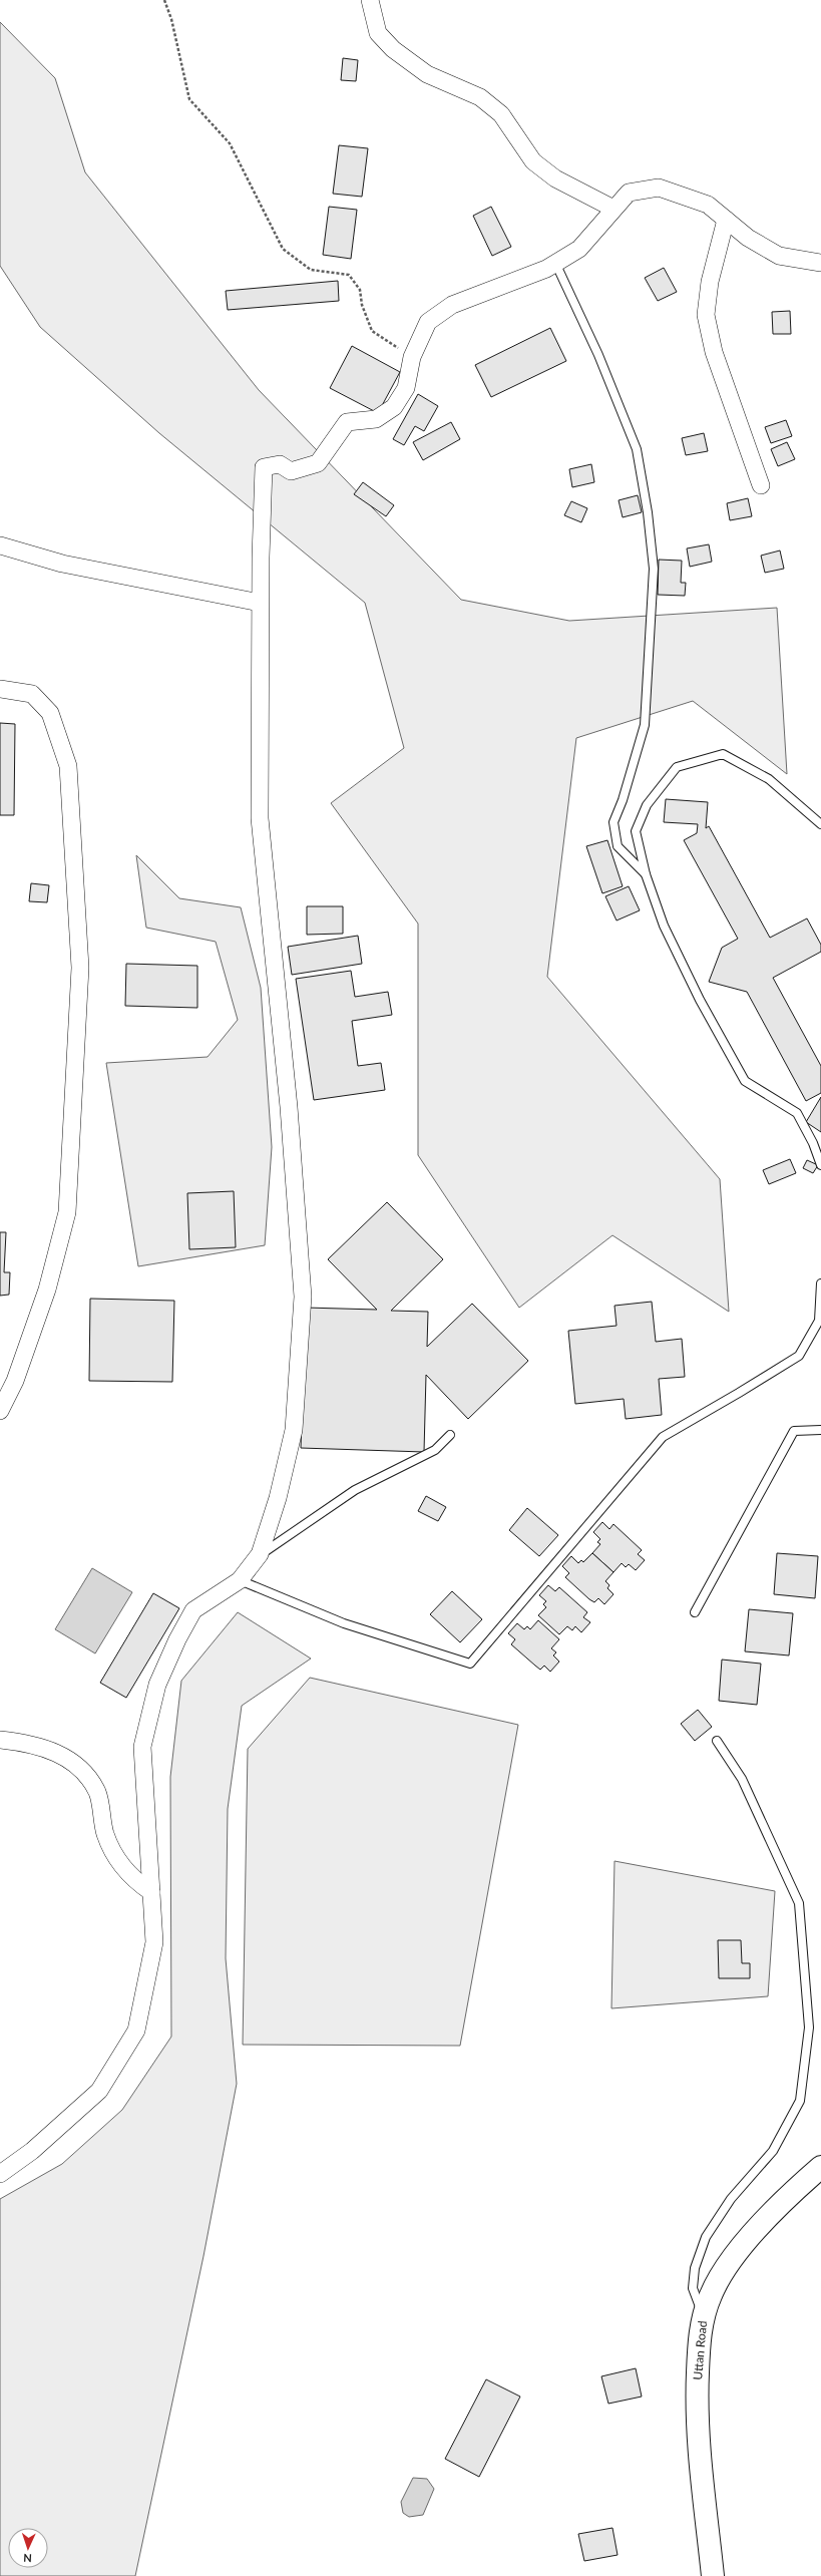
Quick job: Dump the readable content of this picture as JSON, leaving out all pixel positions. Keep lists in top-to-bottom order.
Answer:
{
  "streets": {
    "main road": ["Uttan Road"]
  },
  "north": "bottom"
}
